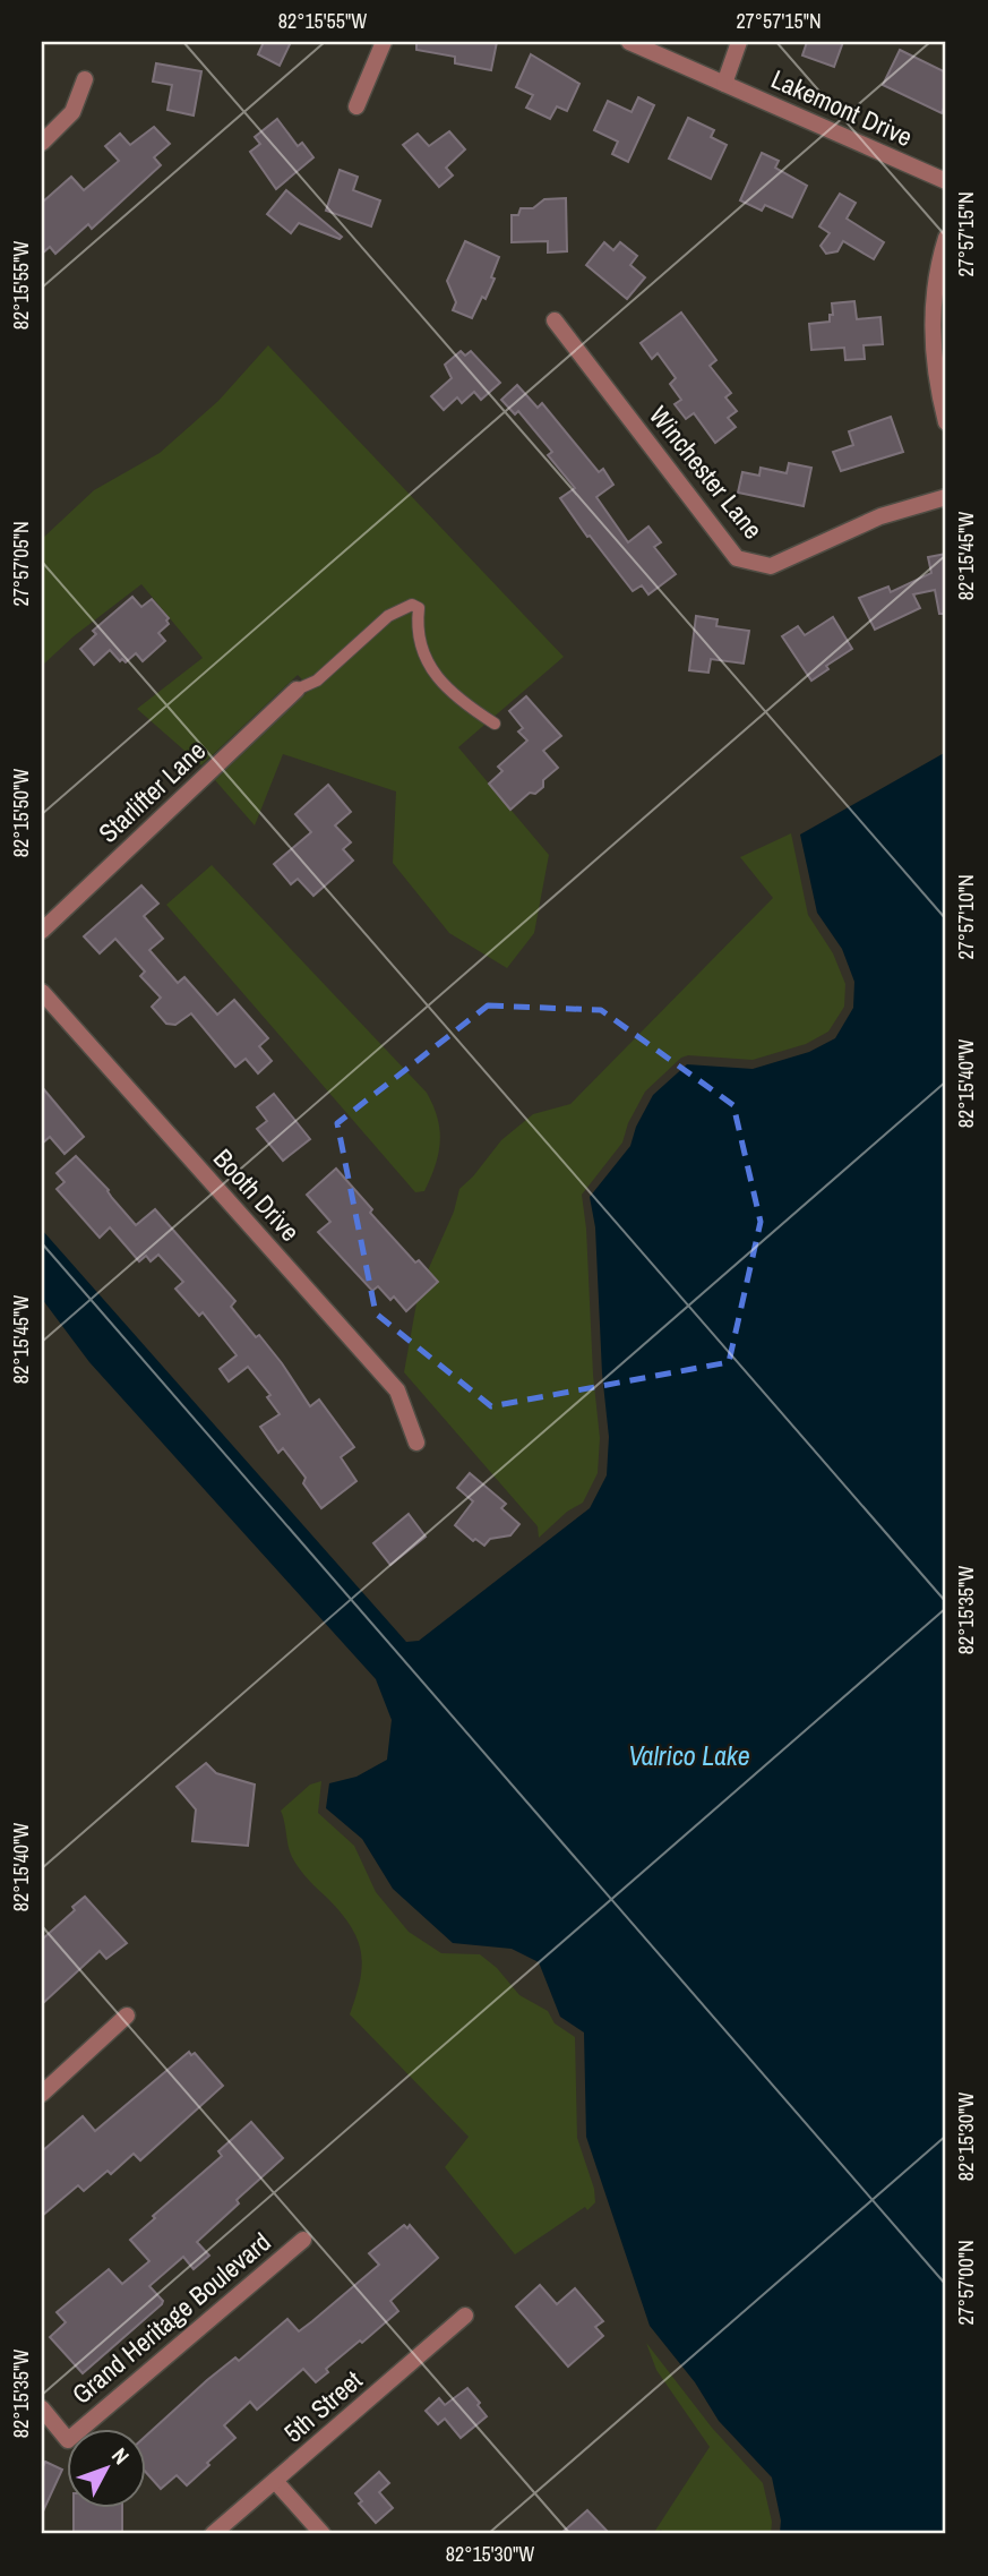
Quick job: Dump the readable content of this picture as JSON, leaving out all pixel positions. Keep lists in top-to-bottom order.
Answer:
{
  "streets": {
    "street": [
      "Lakemont Drive",
      "Winchester Lane",
      "Starlifter Lane",
      "Booth Drive",
      "Grand Heritage Boulevard",
      "5th Street"
    ]
  },
  "water": ["Valrico Lake"],
  "north": "top right",
  "coordinates": [
    "82°15'55\"W",
    "27°57'15\"N",
    "82°15'45\"W",
    "27°57'05\"N",
    "82°15'50\"W",
    "27°57'10\"N",
    "82°15'40\"W",
    "82°15'35\"W",
    "82°15'30\"W",
    "27°57'00\"N"
  ]
}
